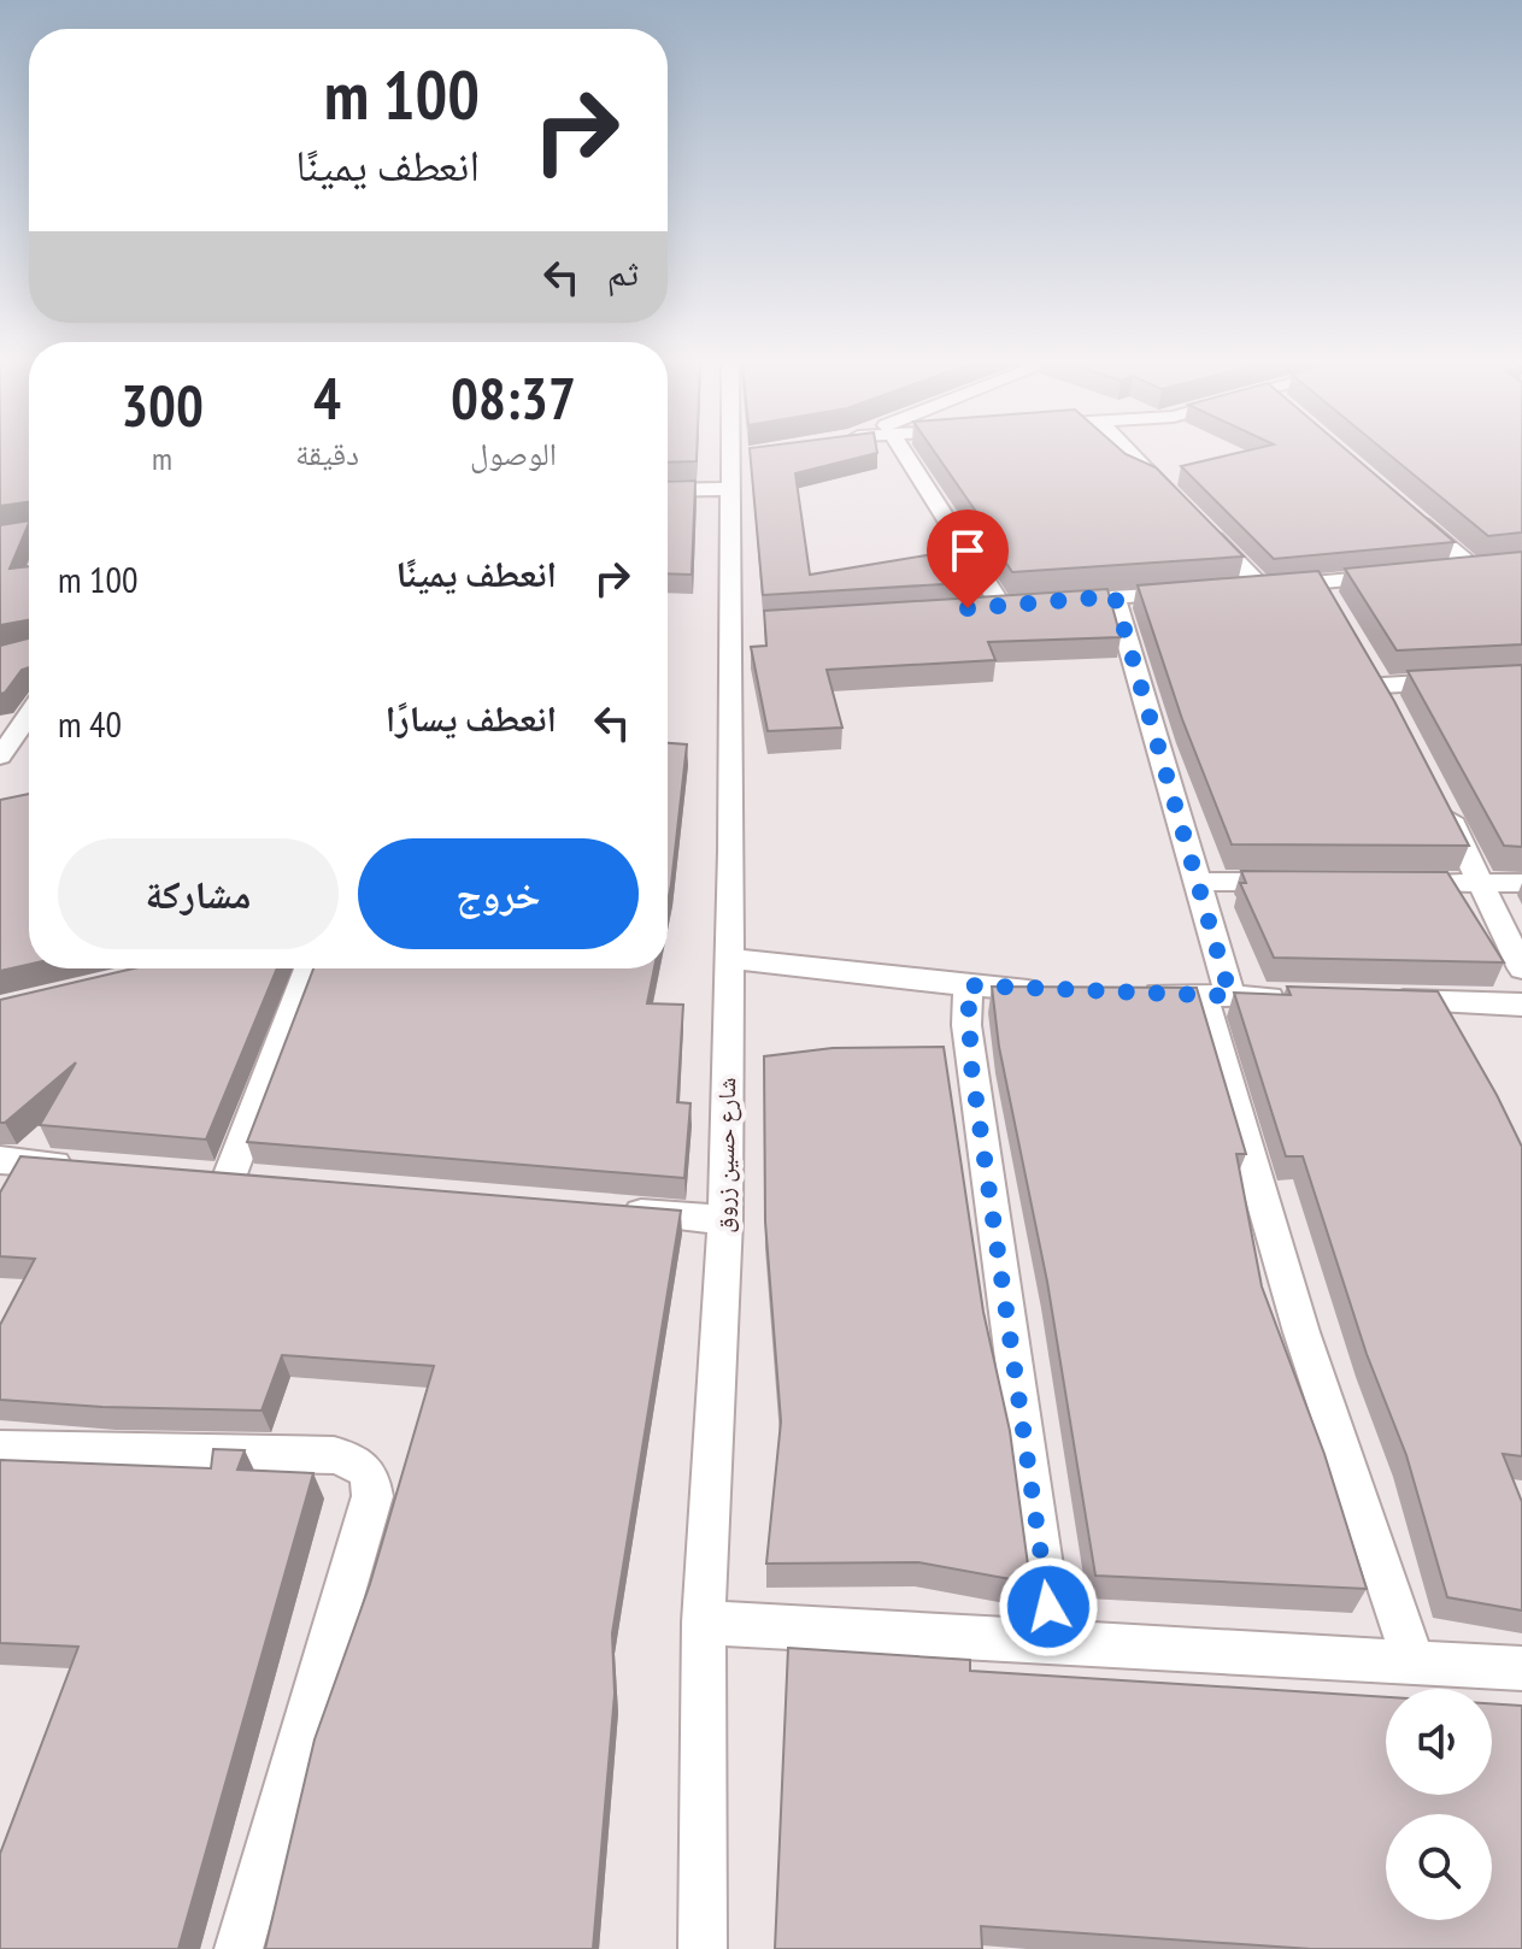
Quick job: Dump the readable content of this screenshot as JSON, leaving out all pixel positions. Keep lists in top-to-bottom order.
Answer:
{
  "streets": {
    "street": ["شارع حسين زروق"]
  },
  "page": {
    "turn": ["100 m", "انعطف يمينًا"],
    "then": "ثم",
    "eta": [
      "08:37",
      "الوصول",
      "4",
      "دقيقة",
      "300",
      "m"
    ],
    "list": [
      {
        "name": "انعطف يمينًا",
        "value": "100 m"
      },
      {
        "name": "انعطف يسارًا",
        "value": "40 m"
      }
    ],
    "buttons": ["خروج", "مشاركة"]
  }
}
